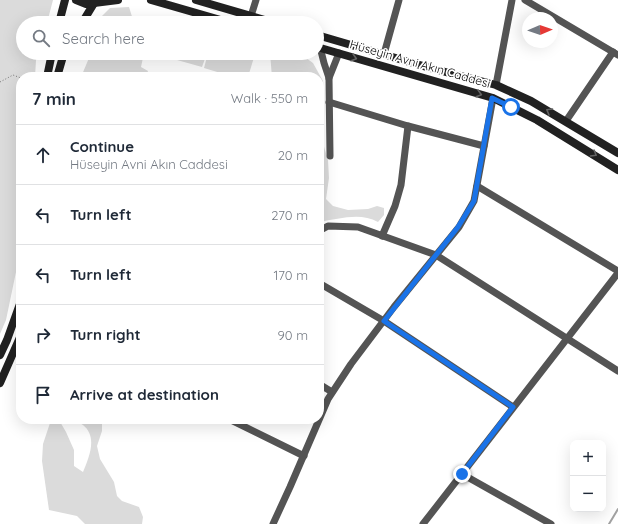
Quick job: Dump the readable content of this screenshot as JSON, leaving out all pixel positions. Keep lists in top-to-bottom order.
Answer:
{
  "streets": {
    "main road": ["Hüseyin Avni Akın Caddesi"]
  },
  "north": "right",
  "page": {
    "search": "Search here",
    "heading": ["7 min", "Walk · 550 m"],
    "list": [
      ["Continue", "Hüseyin Avni Akın Caddesi", "20 m"],
      ["Turn left", "270 m"],
      ["Turn left", "170 m"],
      ["Turn right", "90 m"],
      "Arrive at destination"
    ],
    "map_buttons": ["+", "−"]
  }
}
